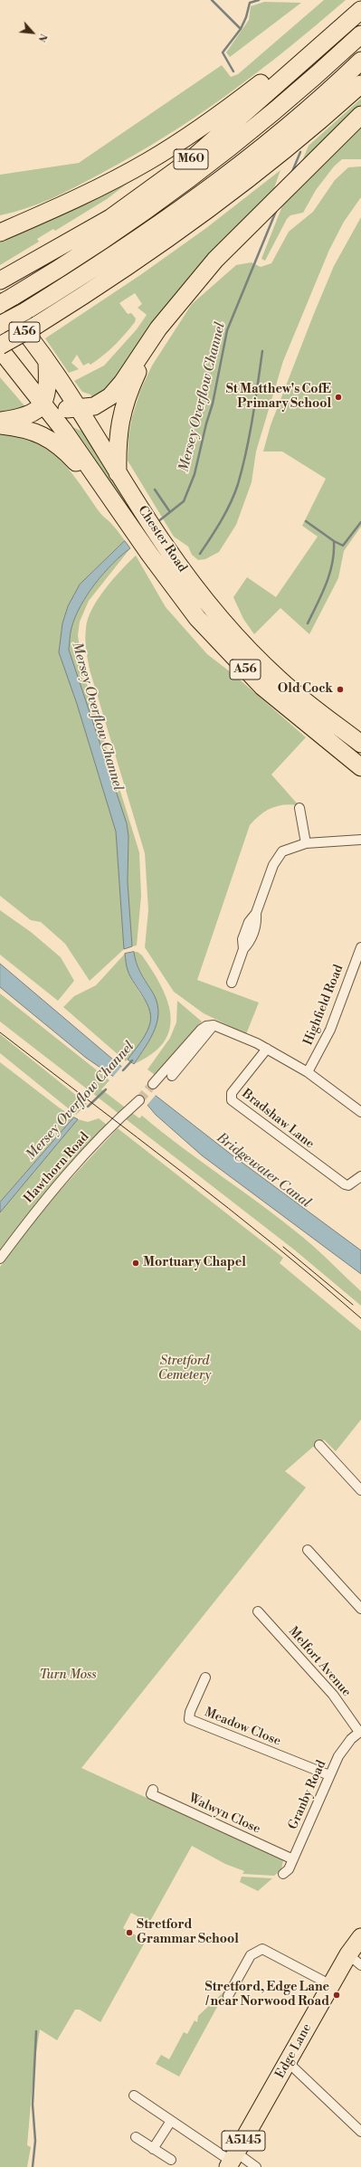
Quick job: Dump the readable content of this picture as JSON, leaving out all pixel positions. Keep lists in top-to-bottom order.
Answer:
{
  "streets": {
    "highway": [
      "M60",
      "A56",
      "Chester Road",
      "Edge Lane",
      "A5145"
    ],
    "street": [
      "Highfield Road",
      "Bradshaw Lane",
      "Hawthorn Road",
      "Melfort Avenue",
      "Meadow Close",
      "Granby Road",
      "Walwyn Close"
    ]
  },
  "crossings": [
    ["M60", "Chester Road"],
    ["Melfort Avenue", "Granby Road"],
    ["Meadow Close", "Granby Road"],
    ["Granby Road", "Walwyn Close"]
  ],
  "water": ["Mersey Overflow Channel", "Bridgewater Canal"],
  "parks": ["Stretford Cemetery", "Turn Moss"],
  "places": [
    "St Matthew's CofE Primary School",
    "Old Cock",
    "Mortuary Chapel",
    "Stretford Grammar School",
    "Stretford, Edge Lane / near Norwood Road"
  ],
  "north": "bottom right"
}
